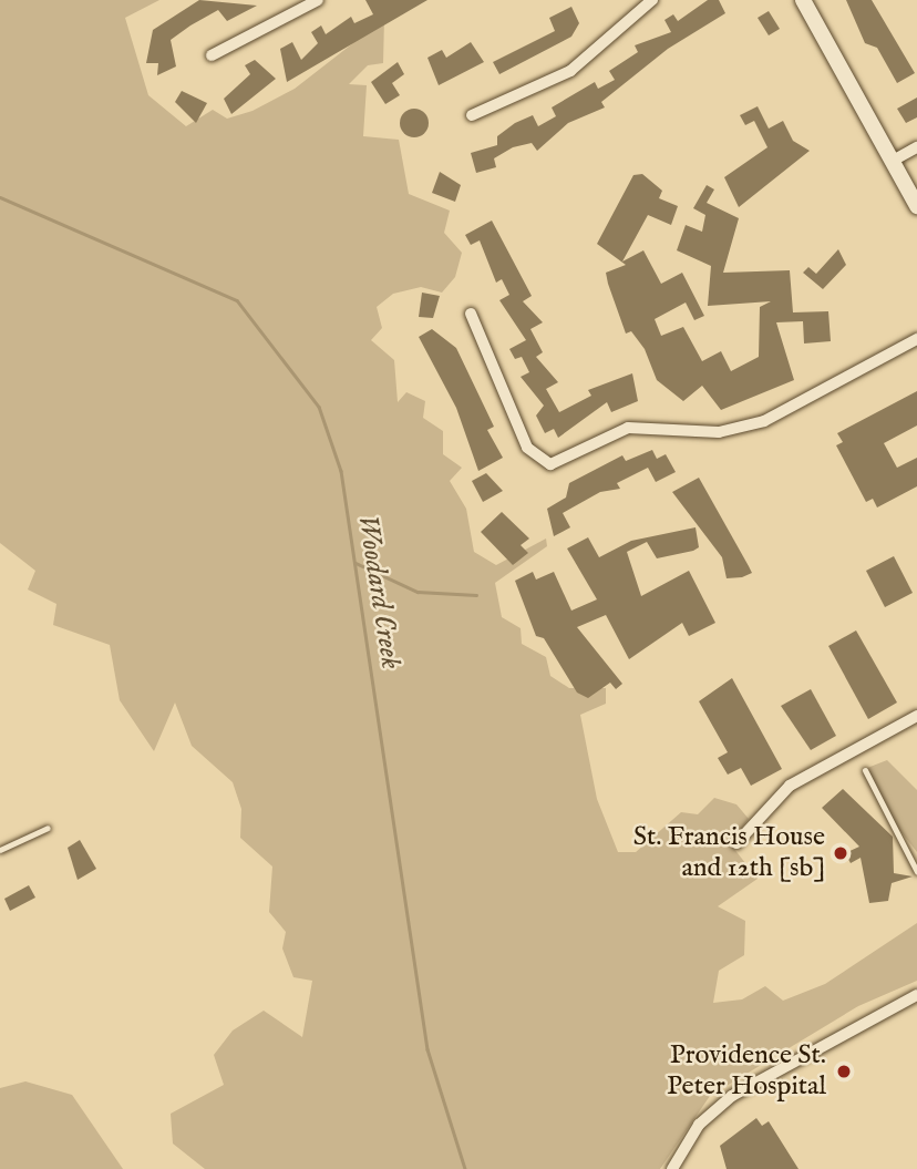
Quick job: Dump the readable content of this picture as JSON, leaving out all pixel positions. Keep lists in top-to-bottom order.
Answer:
{
  "water": ["Woodard Creek"],
  "places": ["St. Francis House and 12th [sb]", "Providence St. Peter Hospital"]
}
